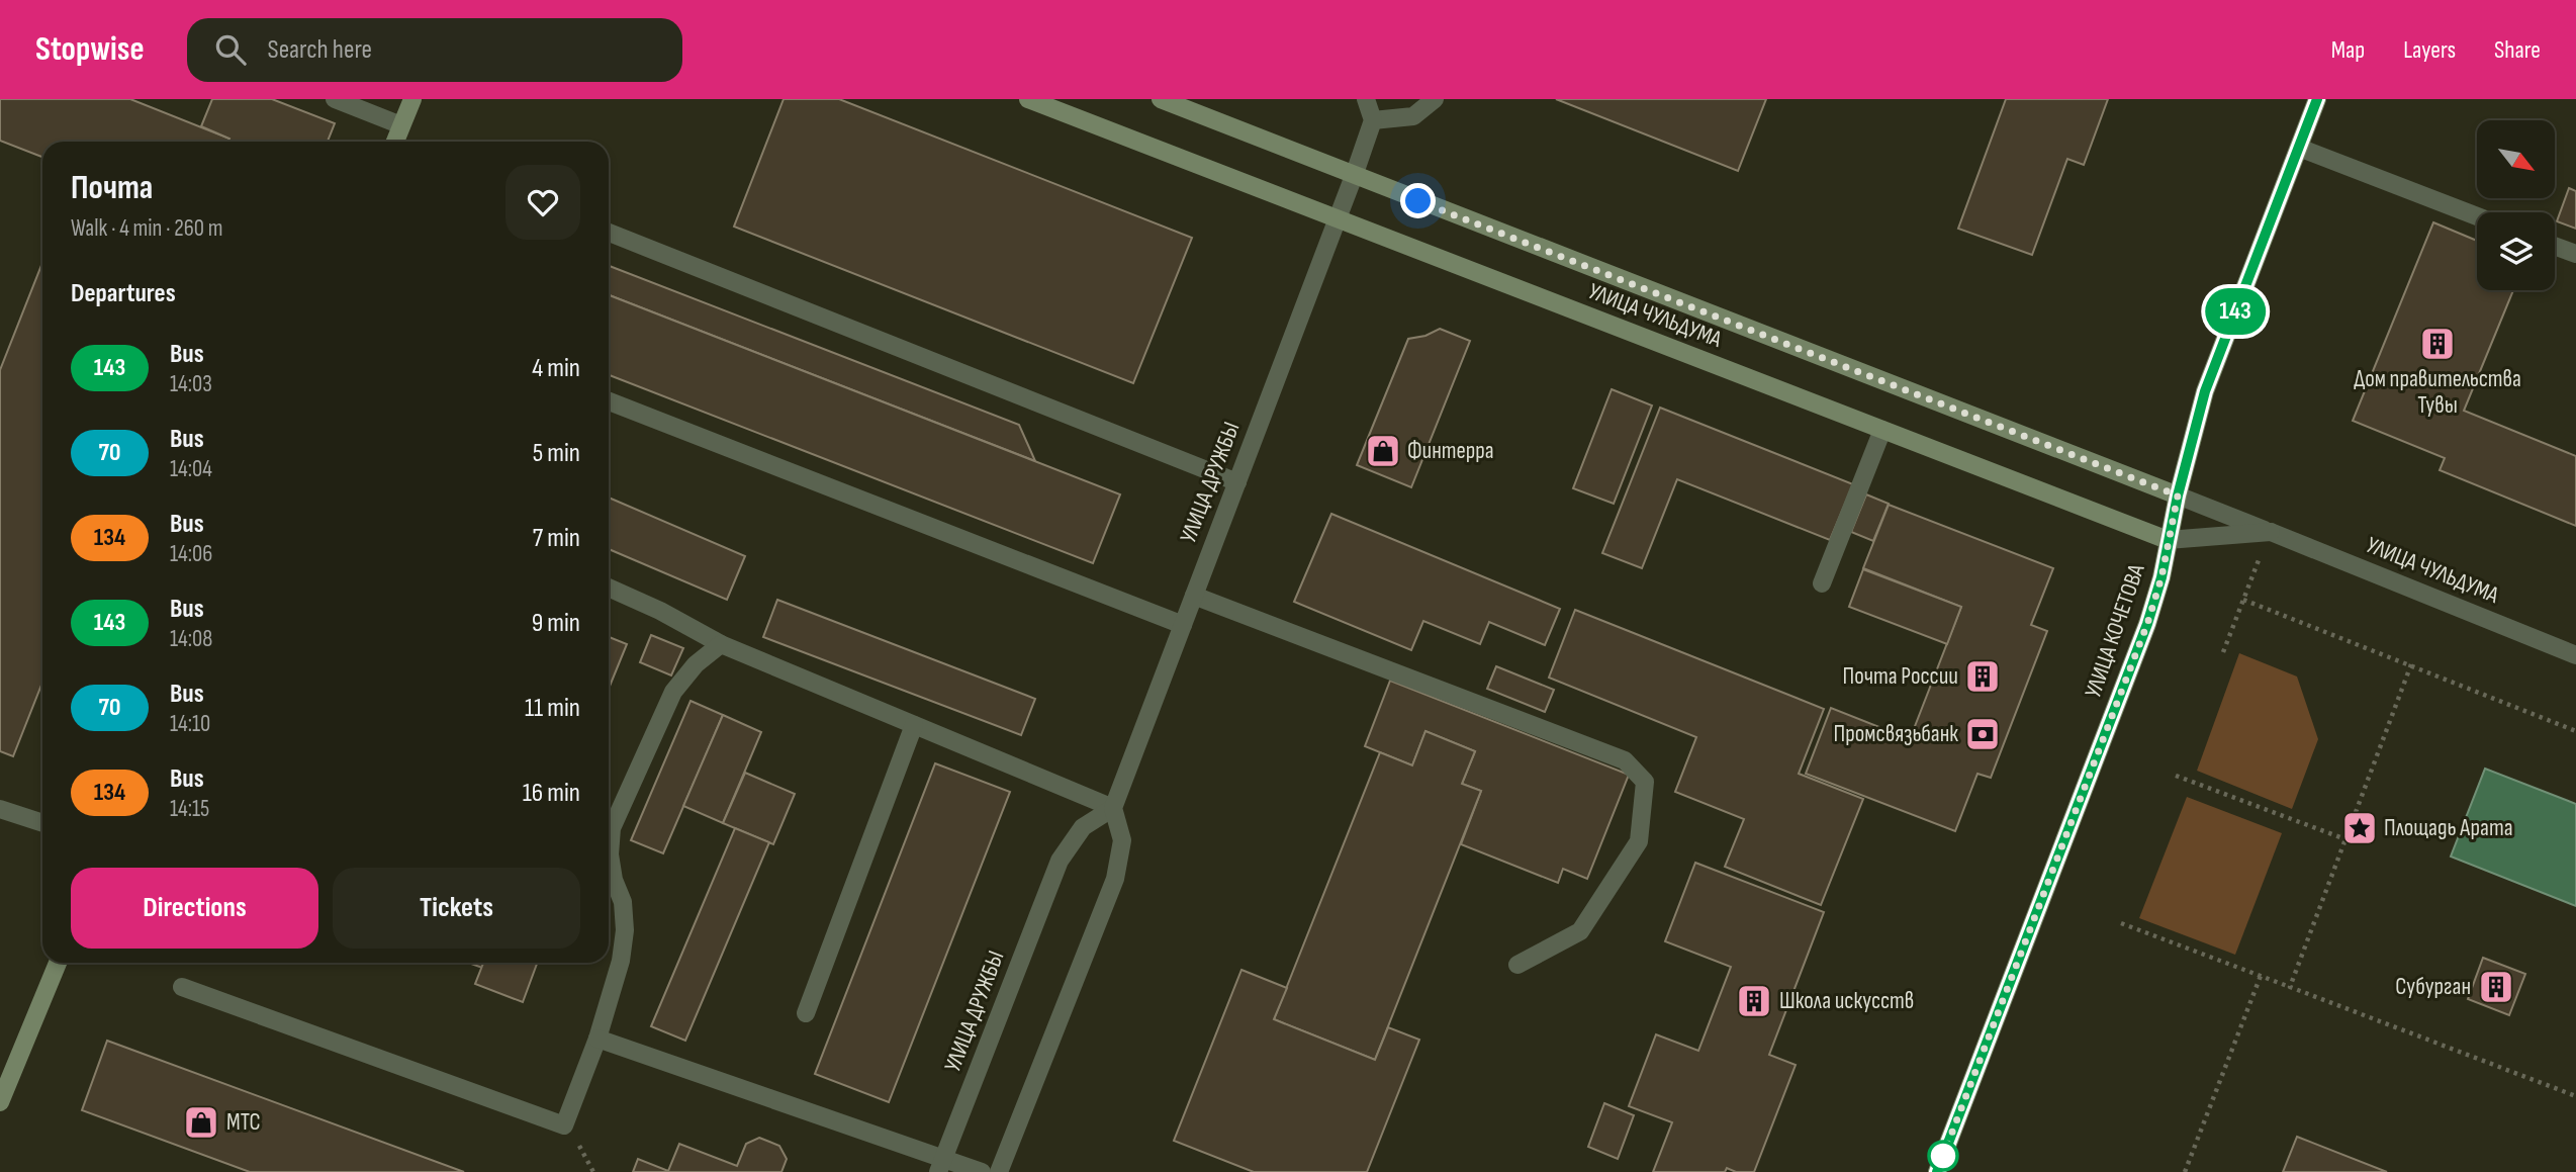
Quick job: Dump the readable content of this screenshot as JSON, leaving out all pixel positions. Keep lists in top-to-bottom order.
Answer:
{
  "streets": {
    "main road": ["УЛИЦА ЧУЛЬДУМА", "УЛИЦА КОЧЕТОВА"],
    "street": ["УЛИЦА ДРУЖБЫ"]
  },
  "crossings": [
    ["УЛИЦА ЧУЛЬДУМА", "УЛИЦА ДРУЖБЫ"],
    ["УЛИЦА ЧУЛЬДУМА", "УЛИЦА КОЧЕТОВА"]
  ],
  "places": {
    "building": [
      "Дом правительства Тувы",
      "Почта России",
      "Субурган",
      "Школа искусств"
    ],
    "shop": ["Финтерра", "МТС"],
    "bank": ["Промсвязьбанк"],
    "place": ["Площадь Арата"]
  },
  "lines": ["bus line 143"],
  "north": "bottom right",
  "page": {
    "header": "Stopwise",
    "search": "Search here",
    "nav": ["Map", "Layers", "Share"],
    "on_map": "143",
    "heading": [
      ["Почта", "Walk · 4 min · 260 m"],
      "Departures"
    ],
    "list": [
      {
        "mark": "143",
        "name": "Bus",
        "note": "14:03",
        "value": "4 min"
      },
      {
        "mark": "70",
        "name": "Bus",
        "note": "14:04",
        "value": "5 min"
      },
      {
        "mark": "134",
        "name": "Bus",
        "note": "14:06",
        "value": "7 min"
      },
      {
        "mark": "143",
        "name": "Bus",
        "note": "14:08",
        "value": "9 min"
      },
      {
        "mark": "70",
        "name": "Bus",
        "note": "14:10",
        "value": "11 min"
      },
      {
        "mark": "134",
        "name": "Bus",
        "note": "14:15",
        "value": "16 min"
      }
    ],
    "buttons": ["Directions", "Tickets"]
  }
}
